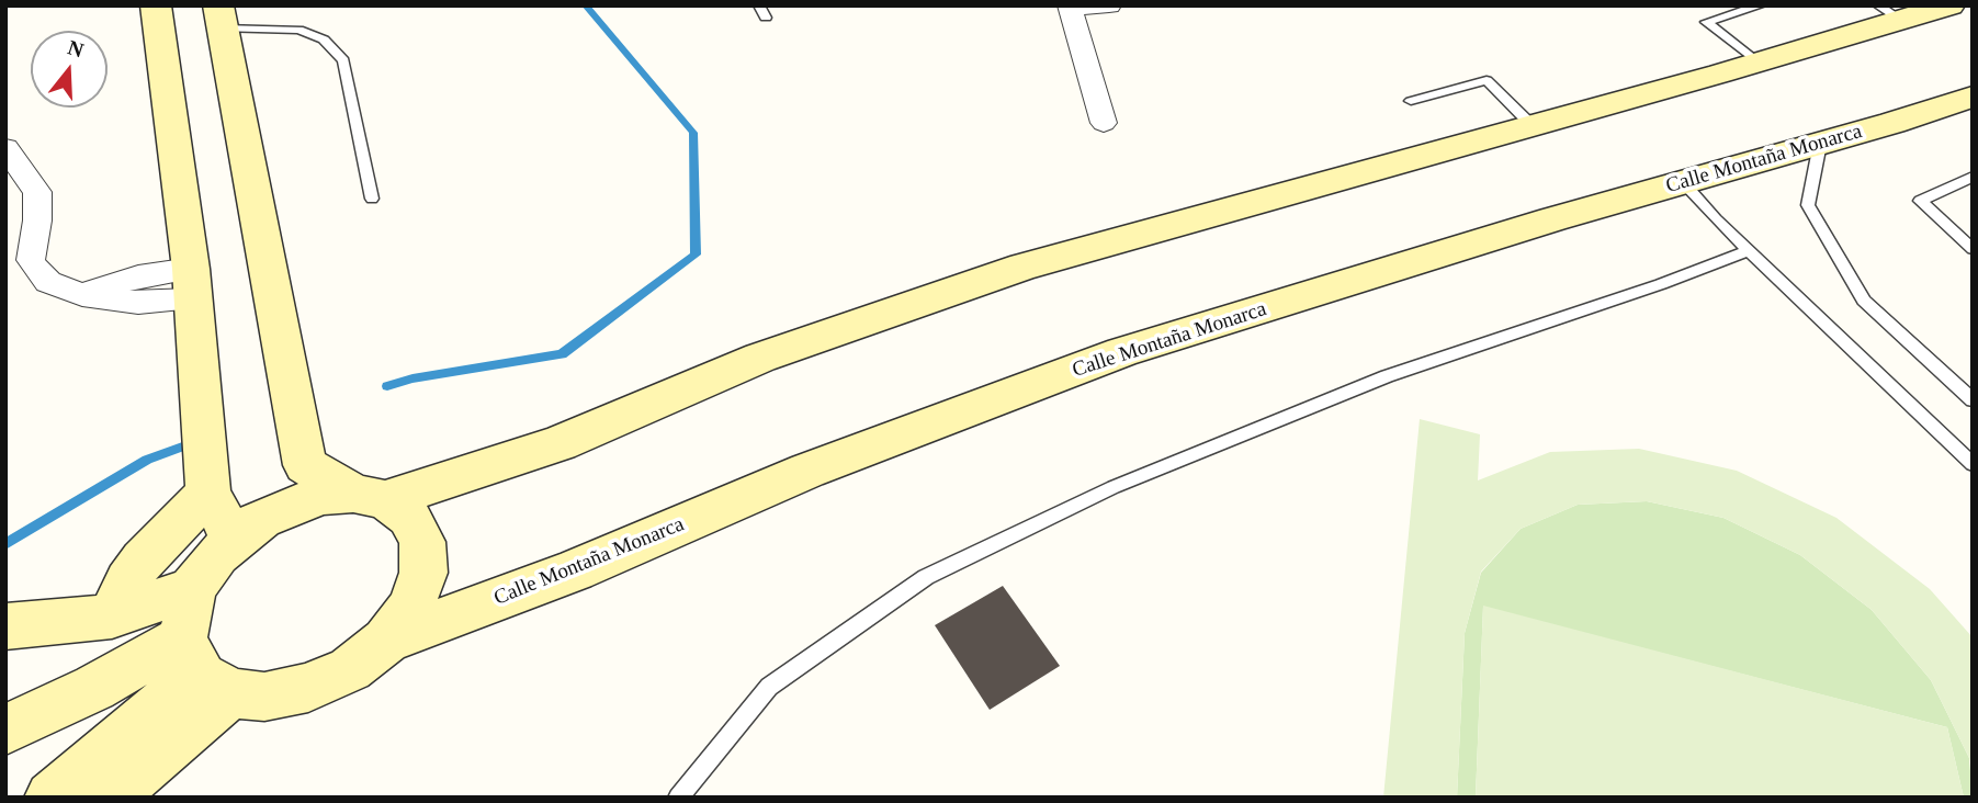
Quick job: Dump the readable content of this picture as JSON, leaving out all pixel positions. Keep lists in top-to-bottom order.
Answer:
{
  "streets": {
    "main road": ["Calle Montaña Monarca"]
  },
  "north": "top"
}
